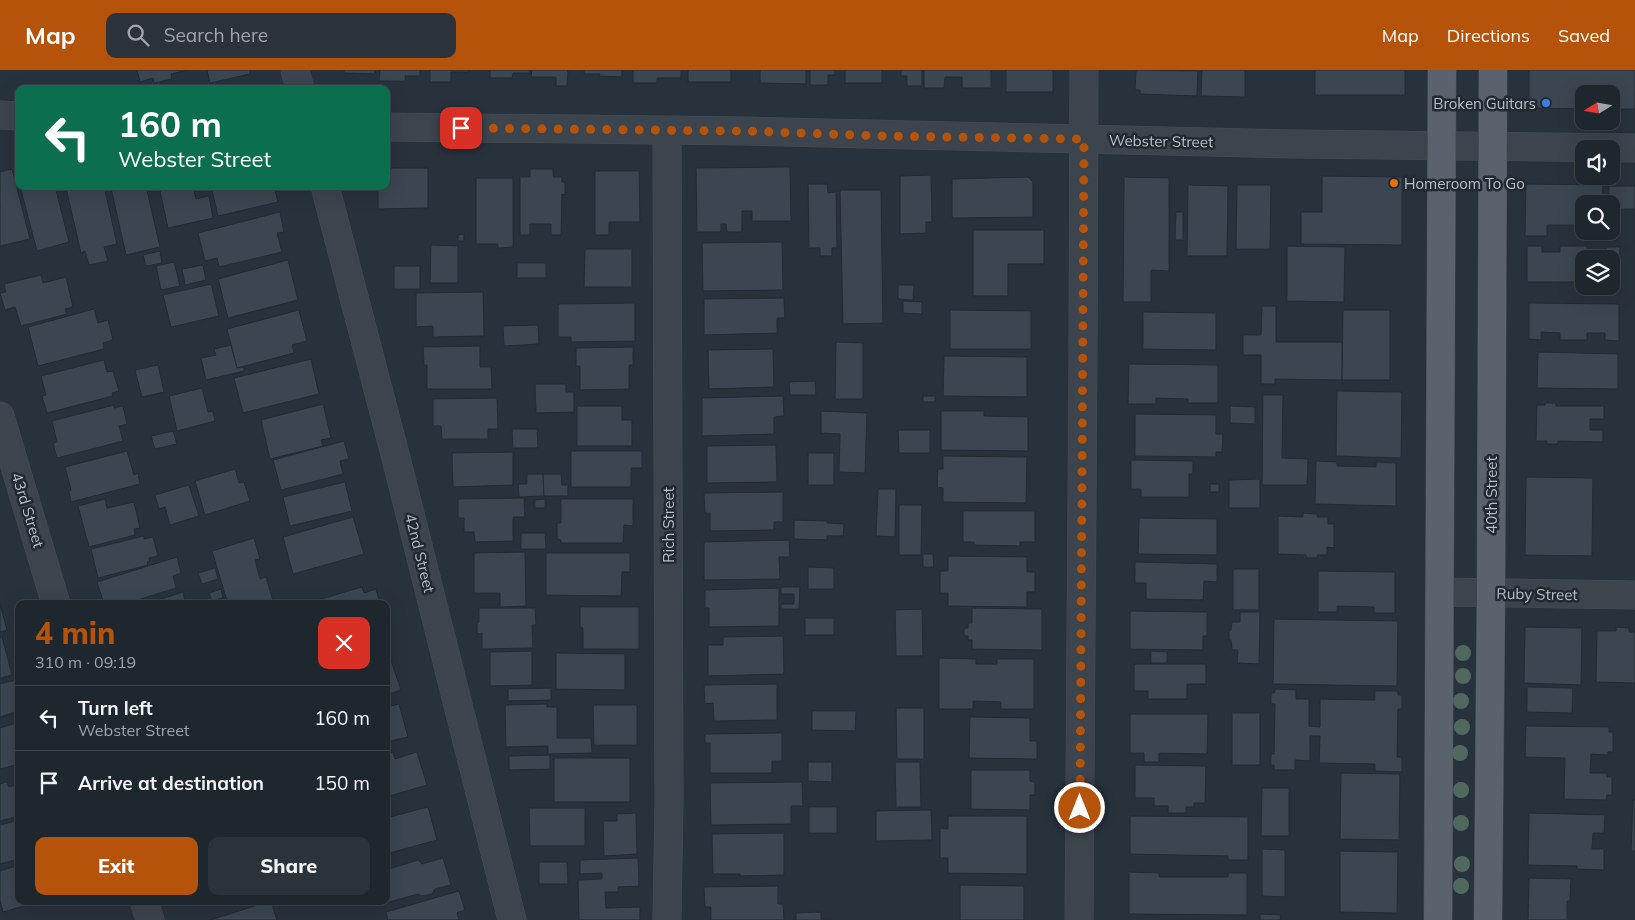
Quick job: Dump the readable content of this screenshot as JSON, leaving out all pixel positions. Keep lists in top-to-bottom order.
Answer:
{
  "streets": {
    "main road": ["40th Street"],
    "street": [
      "Webster Street",
      "43rd Street",
      "Rich Street",
      "42nd Street",
      "Ruby Street"
    ]
  },
  "crossings": [
    ["Webster Street", "40th Street"],
    ["Webster Street", "Rich Street"],
    ["40th Street", "Ruby Street"]
  ],
  "places": ["Broken Guitars", "Homeroom To Go"],
  "north": "left",
  "page": {
    "header": "Map",
    "search": "Search here",
    "nav": ["Map", "Directions", "Saved"],
    "turn": ["160 m", "Webster Street"],
    "heading": ["4 min", "310 m · 09:19"],
    "list": [
      {
        "name": "Turn left",
        "note": "Webster Street",
        "value": "160 m"
      },
      {
        "name": "Arrive at destination",
        "value": "150 m"
      }
    ],
    "buttons": ["Exit", "Share"]
  }
}
